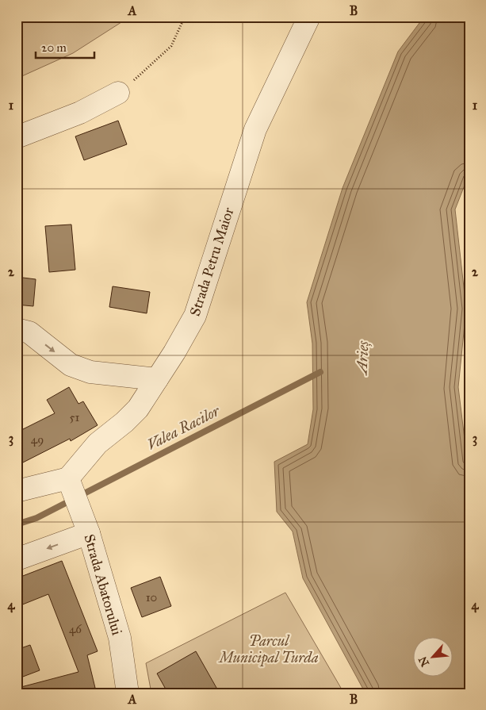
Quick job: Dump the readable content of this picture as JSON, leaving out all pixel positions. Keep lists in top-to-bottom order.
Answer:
{
  "streets": {
    "street": ["Strada Petru Maior", "Strada Abatorului"]
  },
  "crossings": [
    ["Strada Petru Maior", "Strada Abatorului"]
  ],
  "water": ["Arieș", "Valea Racilor"],
  "parks": ["Parcul Municipal Turda"],
  "house_numbers": [
    "51",
    "49",
    "10",
    "46"
  ],
  "scale_bar": "20 m",
  "north": "bottom left",
  "grid": {
    "columns": ["A", "B"],
    "rows": [
      "1",
      "2",
      "3",
      "4"
    ]
  }
}
